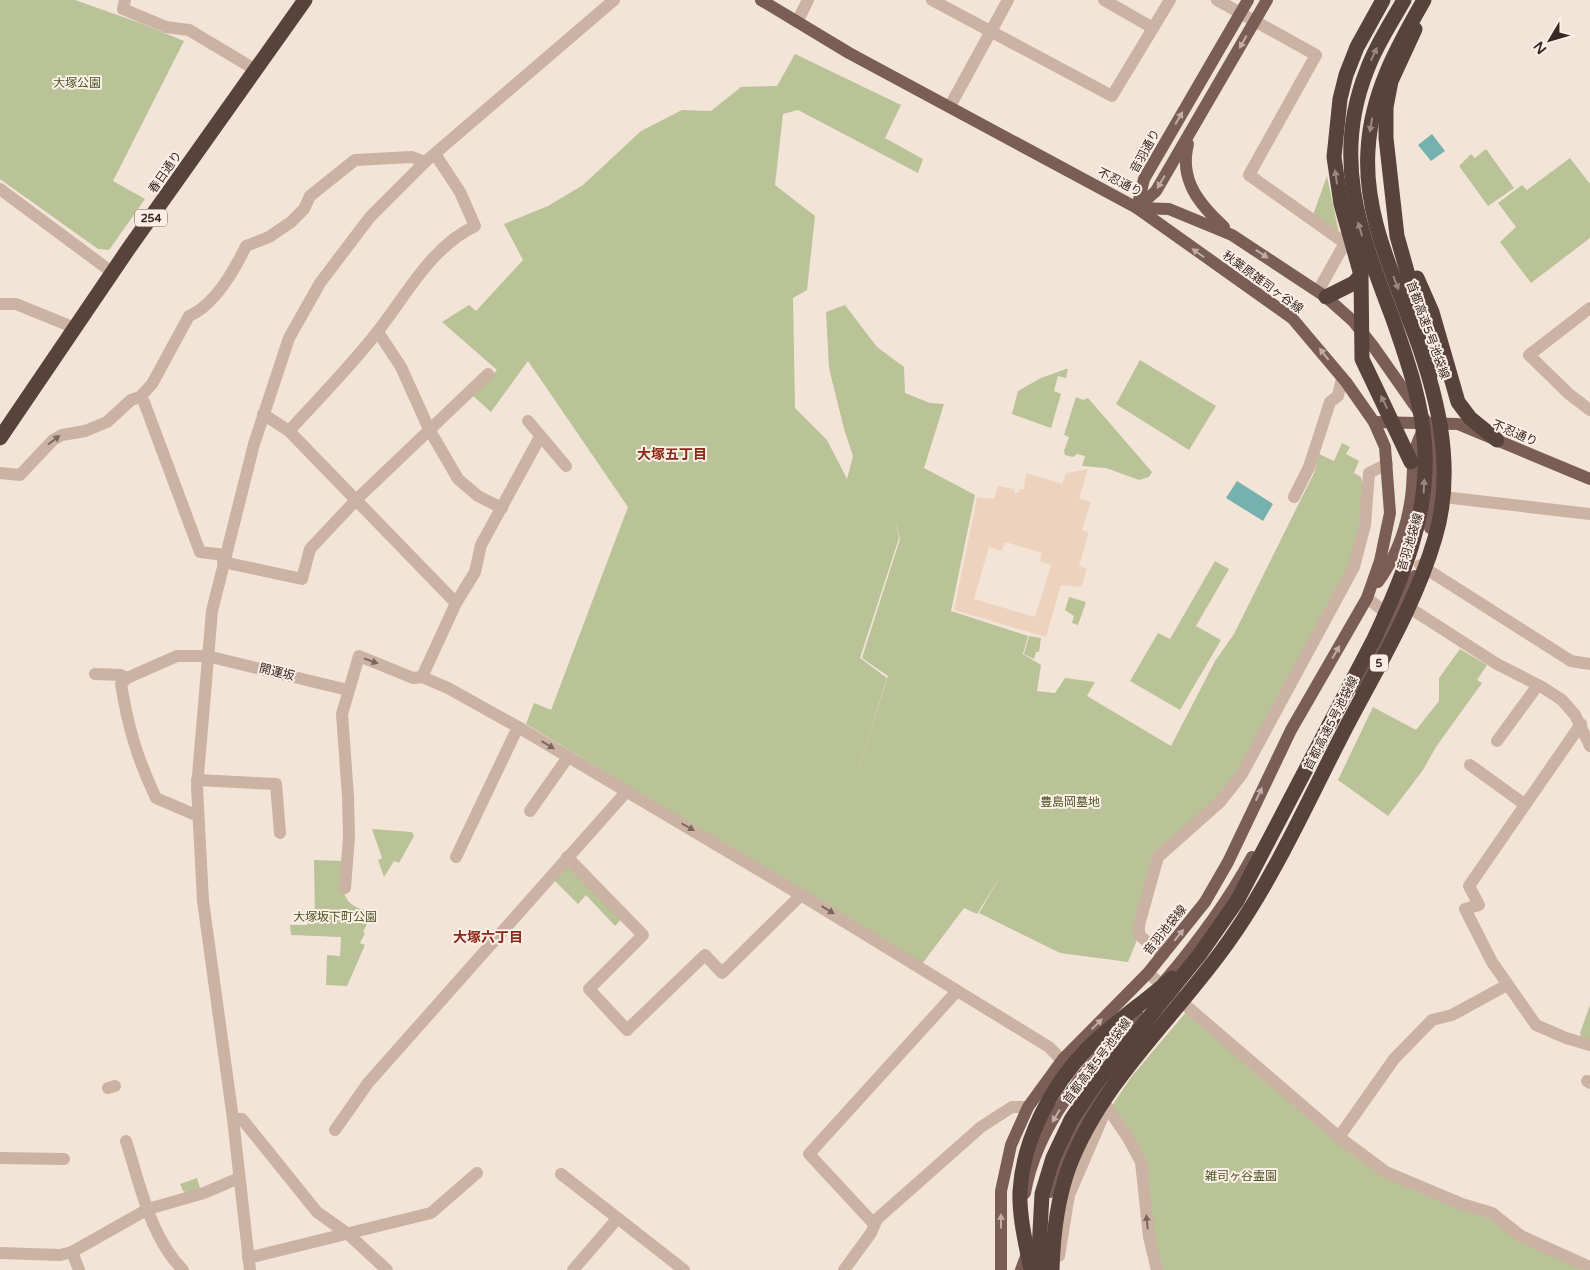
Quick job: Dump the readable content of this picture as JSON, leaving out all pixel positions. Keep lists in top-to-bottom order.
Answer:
{
  "streets": {
    "highway": [
      "春日通り",
      "254",
      "首都高速5号池袋線",
      "5"
    ],
    "main road": [
      "音羽通り",
      "不忍通り",
      "秋葉原雑司ヶ谷線",
      "音羽池袋線"
    ],
    "street": ["開運坂"]
  },
  "crossings": [
    ["音羽通り", "不忍通り"],
    ["音羽通り", "秋葉原雑司ヶ谷線"],
    ["不忍通り", "秋葉原雑司ヶ谷線"],
    ["不忍通り", "音羽池袋線"],
    ["秋葉原雑司ヶ谷線", "音羽池袋線"]
  ],
  "one_way": ["秋葉原雑司ヶ谷線"],
  "districts": ["大塚五丁目", "大塚六丁目"],
  "parks": [
    "大塚公園",
    "豊島岡墓地",
    "大塚坂下町公園",
    "雑司ヶ谷霊園"
  ],
  "north": "bottom left"
}
